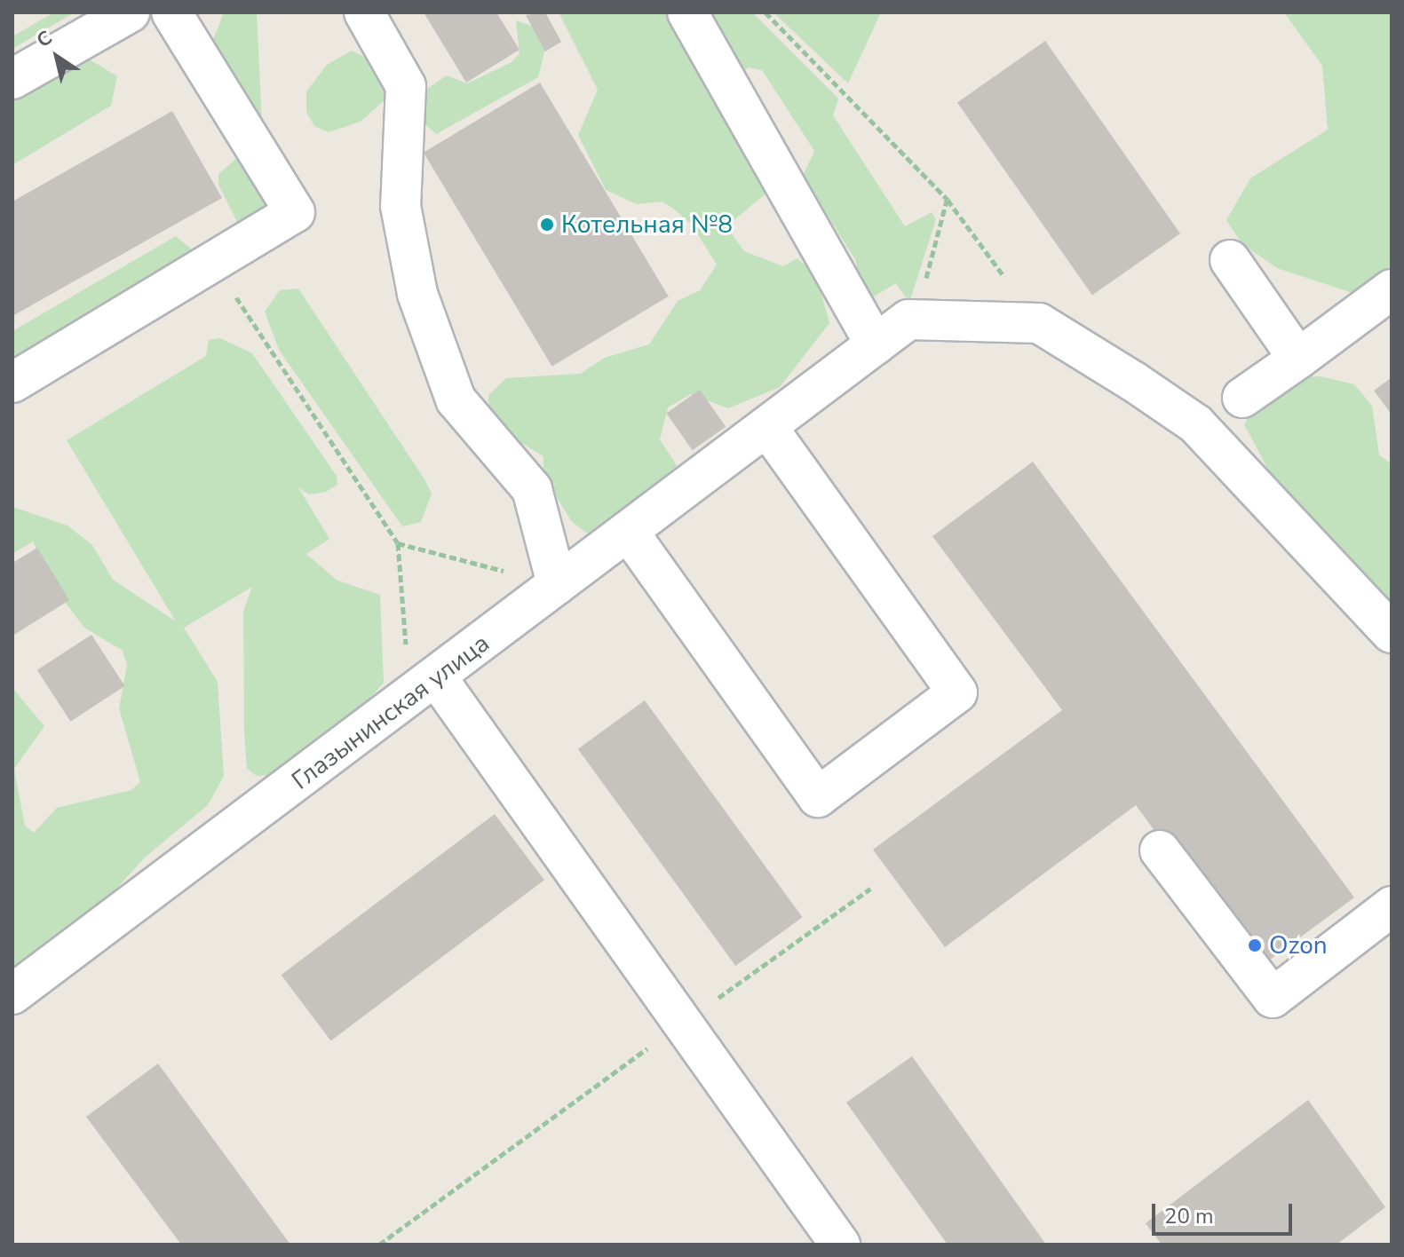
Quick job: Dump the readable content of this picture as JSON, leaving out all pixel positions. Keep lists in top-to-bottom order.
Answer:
{
  "streets": {
    "street": ["Глазынинская улица"]
  },
  "places": ["Котельная №8", "Ozon"],
  "scale_bar": "20 m",
  "north": "top left"
}
